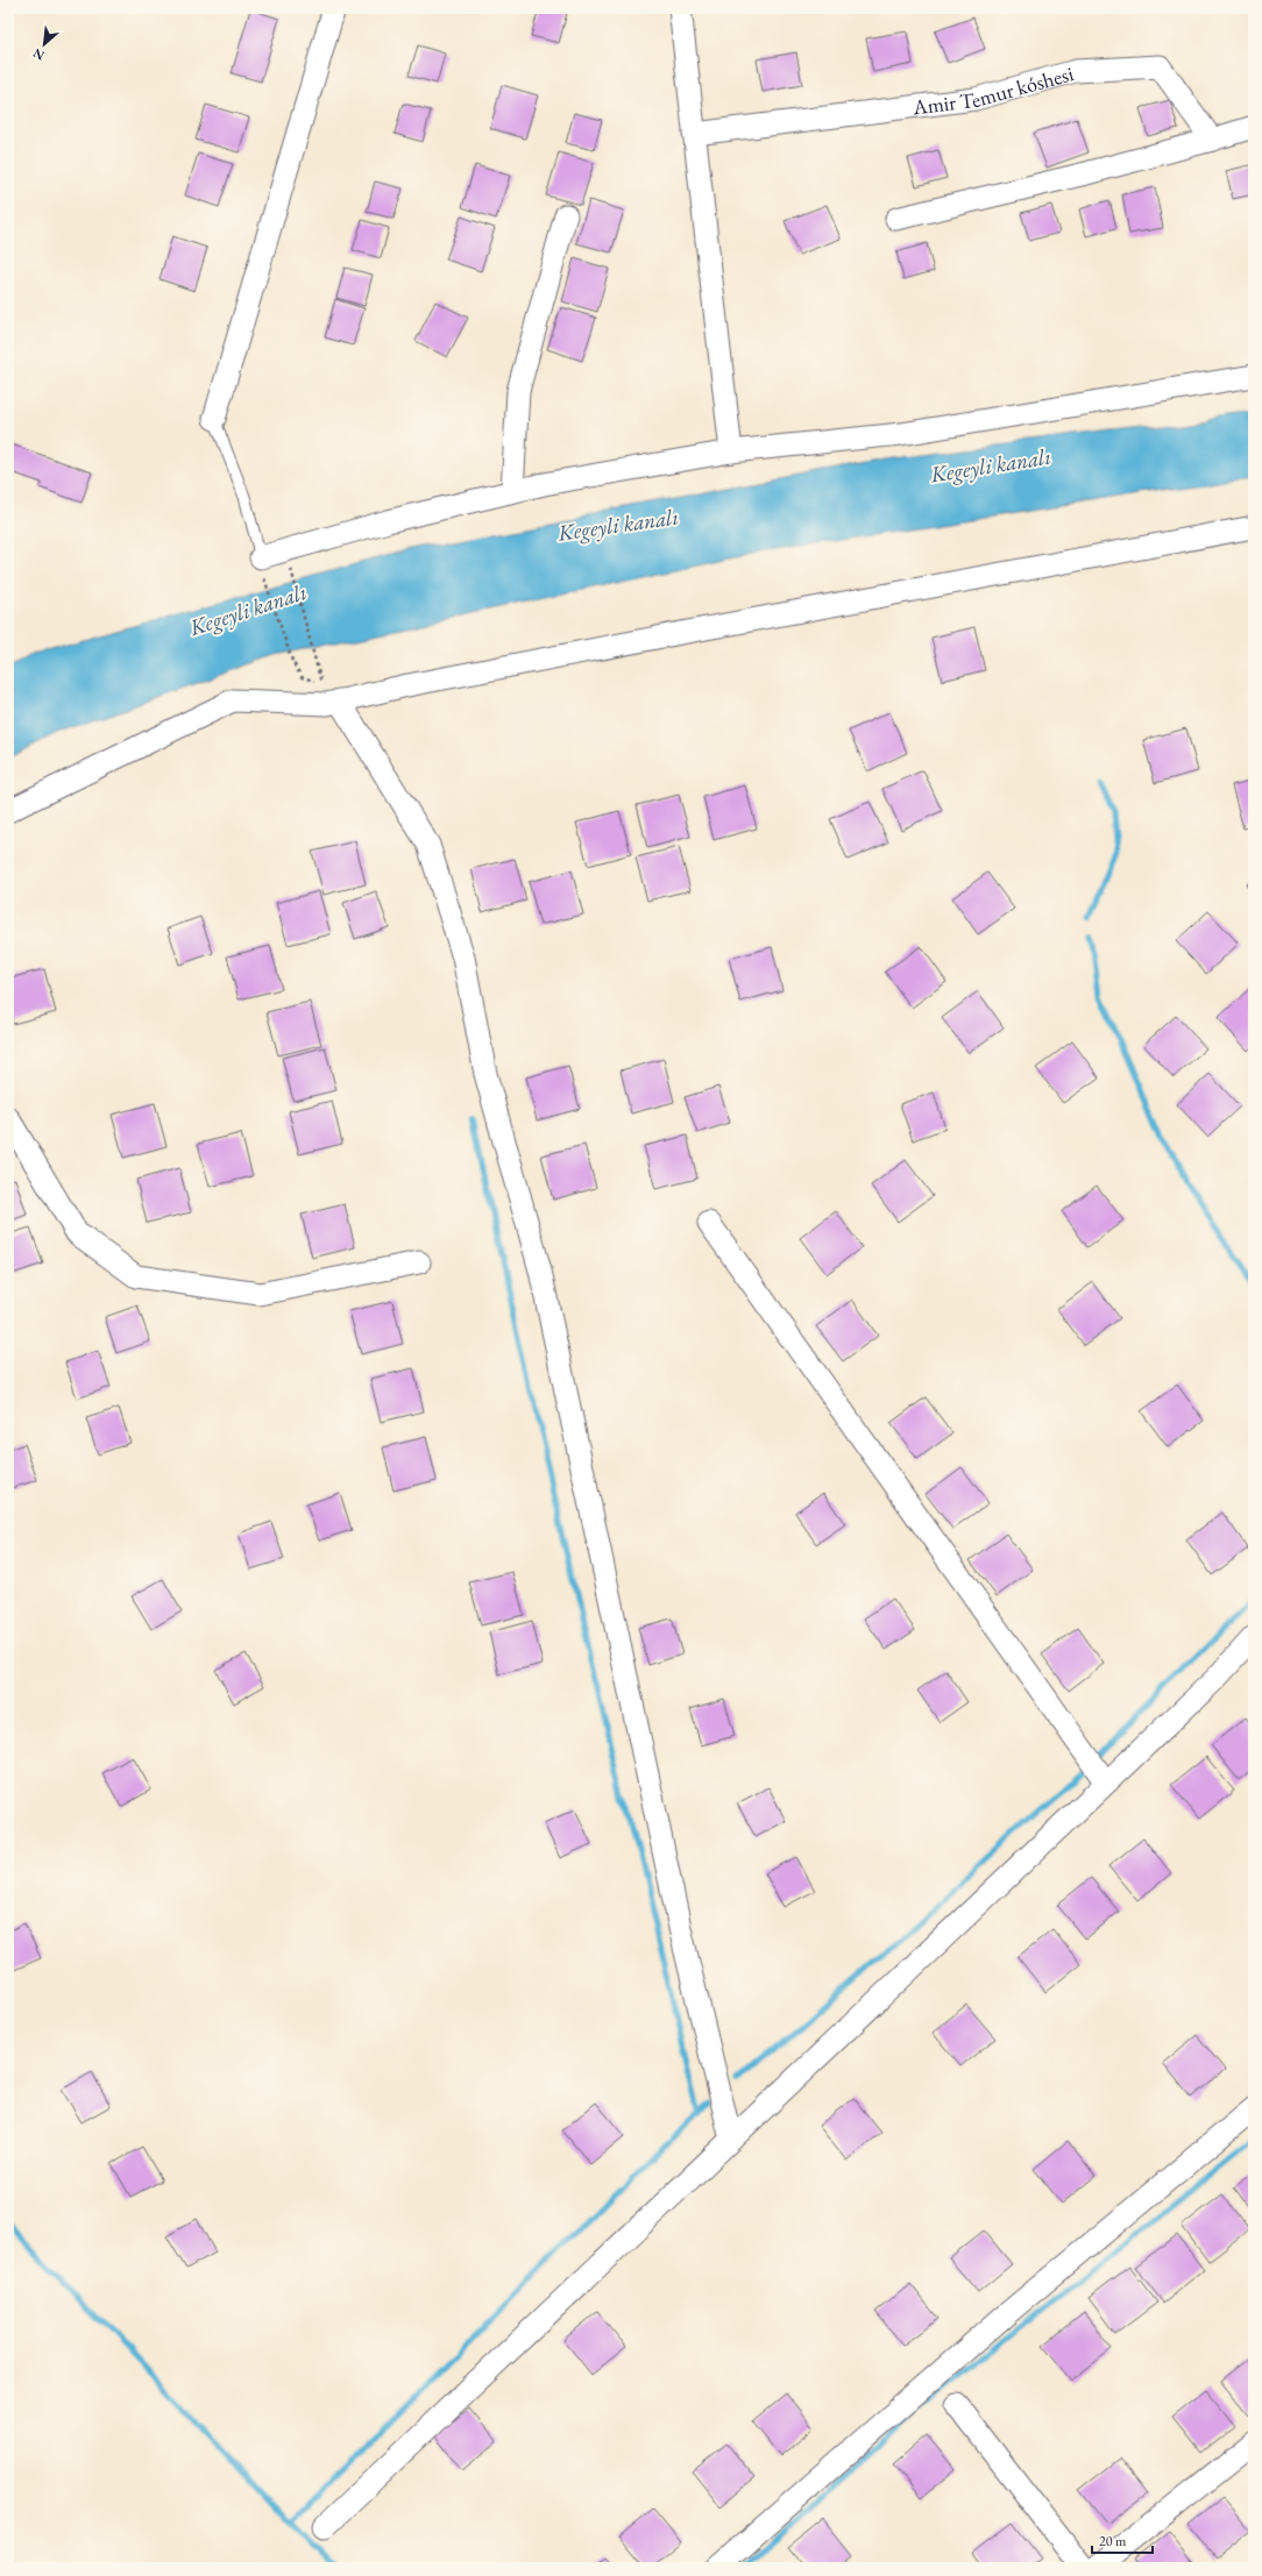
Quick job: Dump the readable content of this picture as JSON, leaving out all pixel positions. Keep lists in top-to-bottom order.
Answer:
{
  "streets": {
    "street": ["Amir Temur kóshesi"]
  },
  "water": ["Kegeyli kanalı"],
  "scale_bar": "20 m",
  "north": "bottom left"
}
